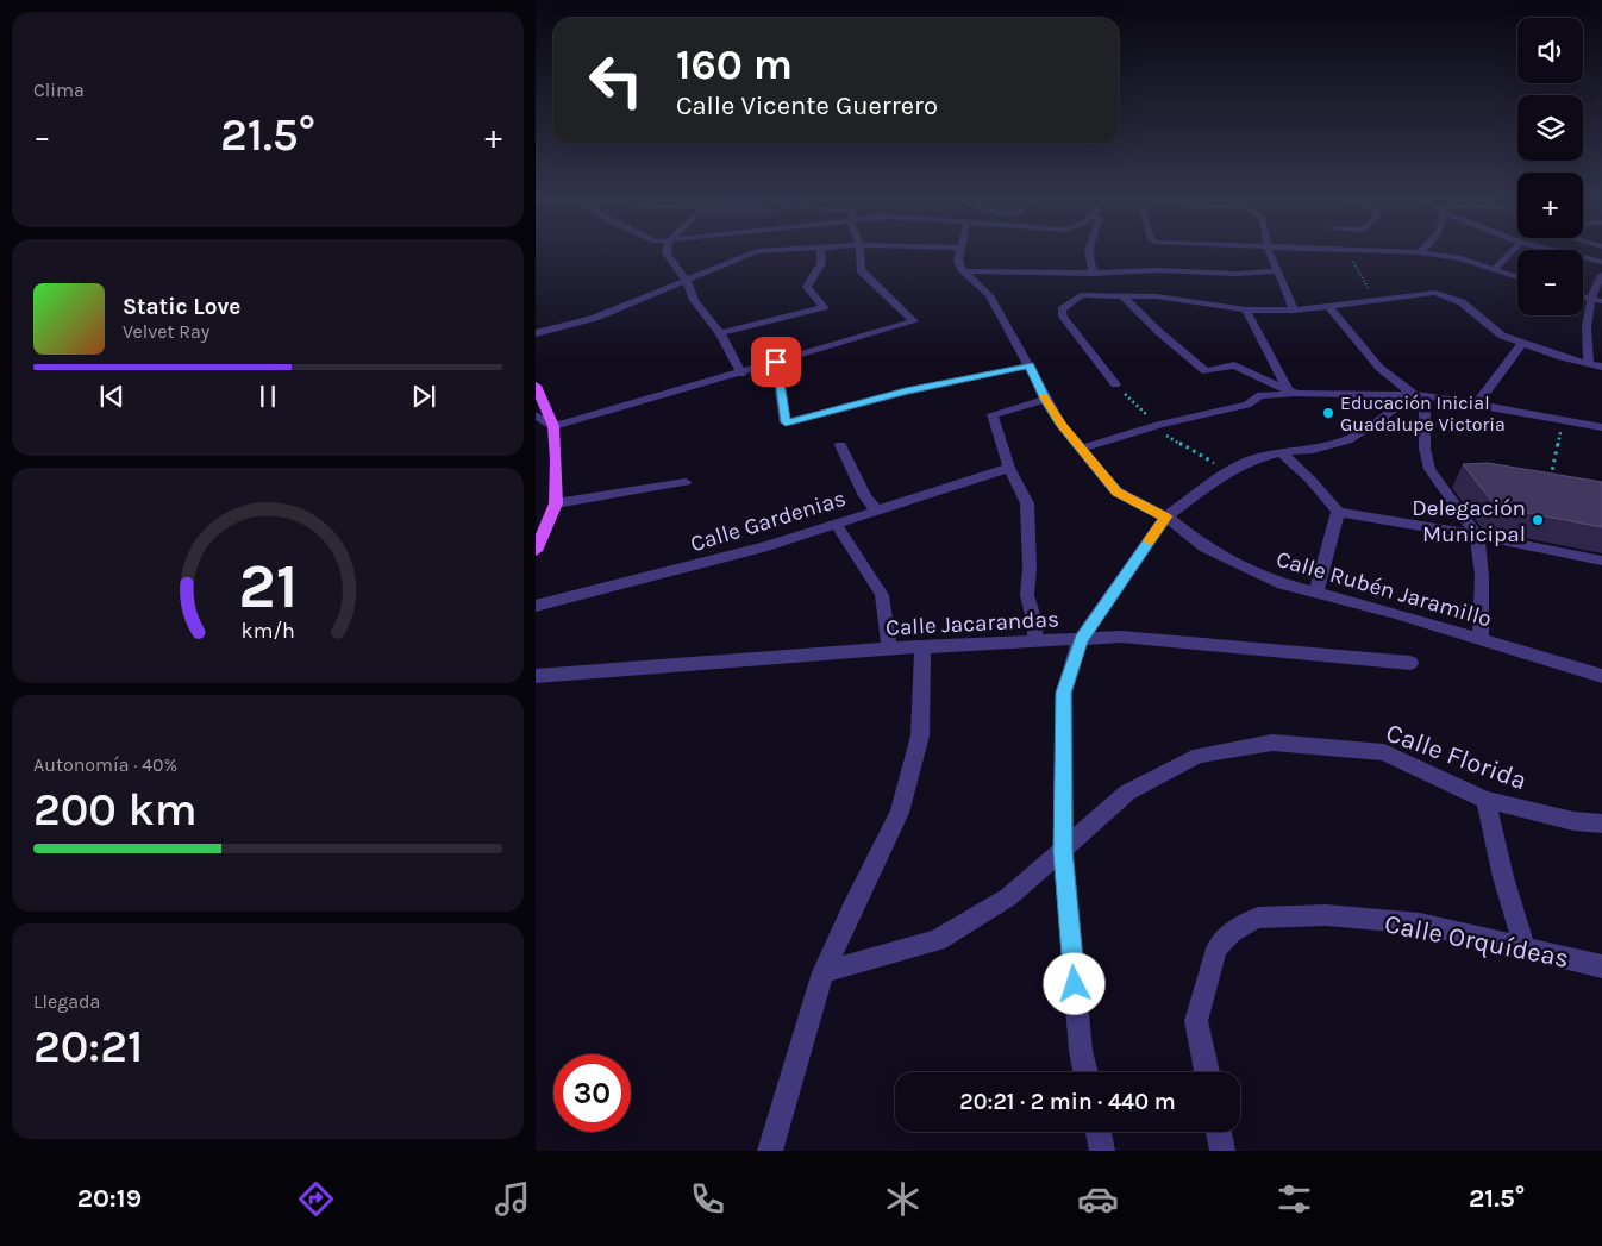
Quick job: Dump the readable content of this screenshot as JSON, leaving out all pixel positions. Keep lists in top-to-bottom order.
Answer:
{
  "streets": {
    "street": [
      "Calle Gardenias",
      "Calle Rubén Jaramillo",
      "Calle Jacarandas",
      "Calle Florida",
      "Calle Orquídeas"
    ]
  },
  "places": ["Educación Inicial Guadalupe Victoria", "Delegación Municipal"],
  "page": {
    "tile": [
      "Clima",
      ["Autonomía · 40%", "200 km"],
      ["Llegada", "20:21"]
    ],
    "map_buttons": ["+", "−"],
    "turn": ["160 m", "Calle Vicente Guerrero"],
    "heat": ["−", "21.5°", "+"],
    "song": ["Static Love", "Velvet Ray"],
    "limit": "30",
    "trip": "20:21 · 2 min · 440 m",
    "tabs": ["20:19", "21.5°"],
    "gauge": ["21", "km/h"]
  }
}
